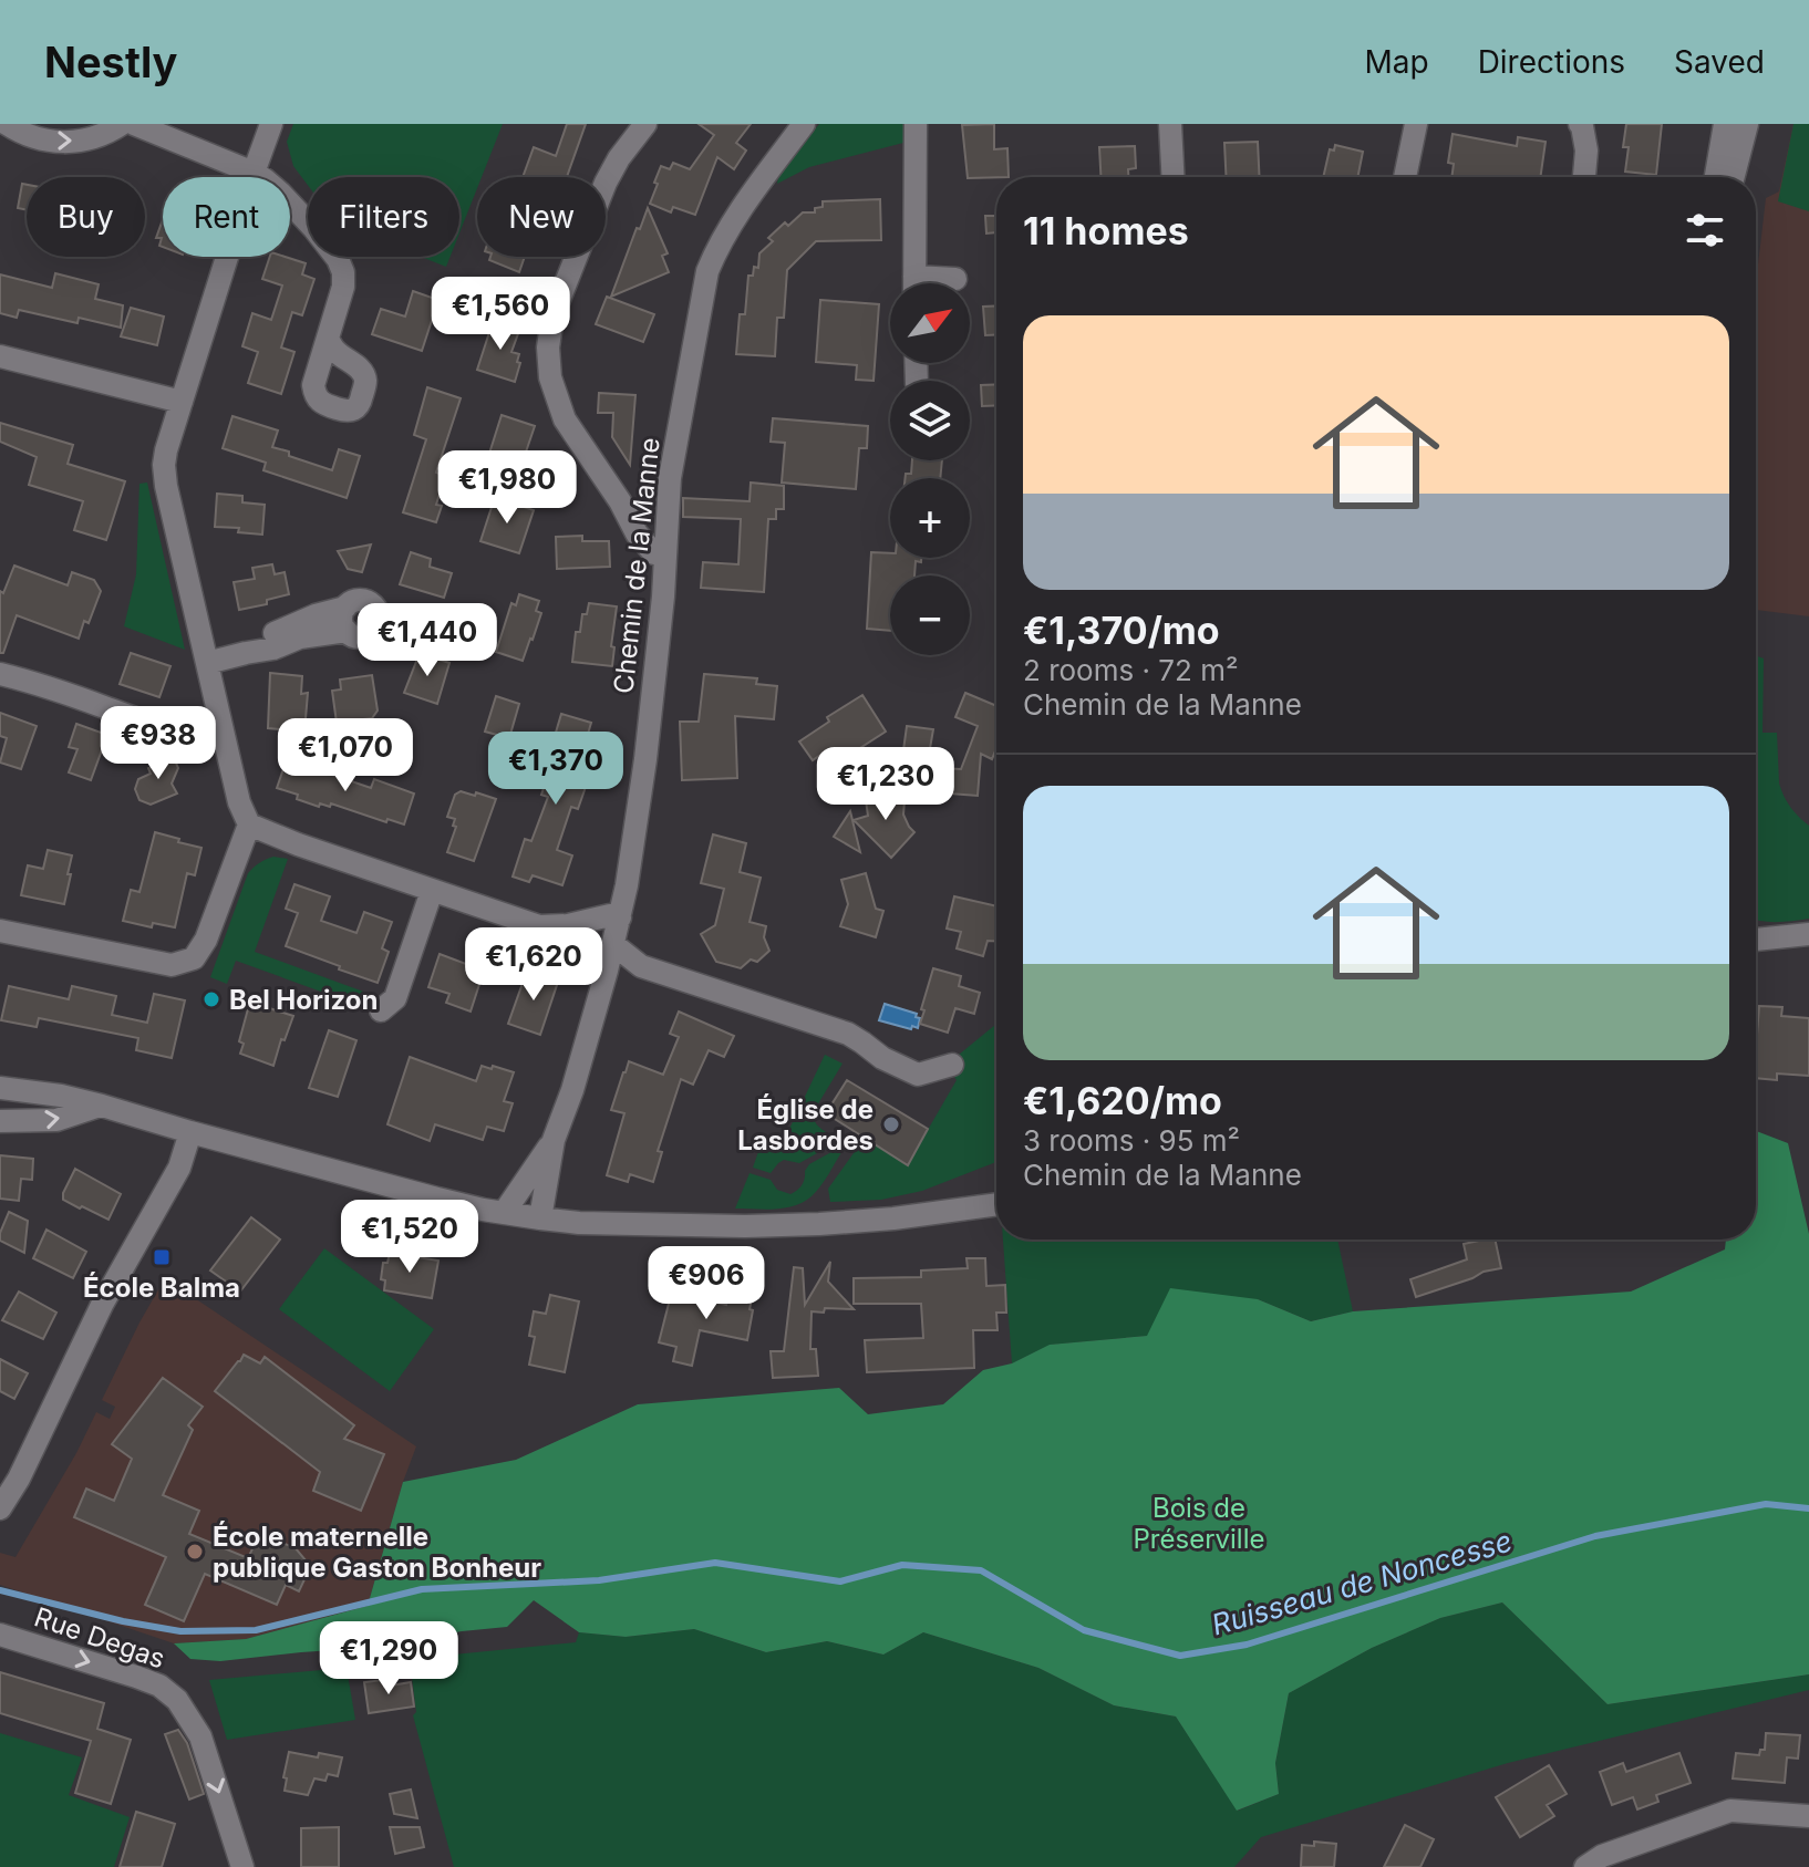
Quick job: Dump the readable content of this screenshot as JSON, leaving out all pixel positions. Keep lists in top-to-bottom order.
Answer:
{
  "streets": {
    "street": ["Chemin de la Manne", "Rue Degas"]
  },
  "one_way": ["Rue Degas"],
  "water": ["Ruisseau de Noncesse"],
  "parks": ["Bois de Préserville"],
  "places": {
    "other": ["Bel Horizon", "Église de Lasbordes", "École maternelle publique Gaston Bonheur"],
    "transit": ["École Balma"]
  },
  "north": "top right",
  "page": {
    "header": "Nestly",
    "nav": ["Map", "Directions", "Saved"],
    "chip": [
      "Buy",
      "Rent",
      "Filters",
      "New"
    ],
    "heading": "11 homes",
    "price": [
      "€1,560",
      "€1,980",
      "€1,440",
      "€938",
      "€1,070",
      "€1,370",
      "€1,230",
      "€1,620",
      "€1,520",
      "€906",
      "€1,290"
    ],
    "map_buttons": ["+", "−"],
    "list": [
      {
        "name": "€1,370/mo",
        "note": "2 rooms · 72 m² · Chemin de la Manne"
      },
      {
        "name": "€1,620/mo",
        "note": "3 rooms · 95 m² · Chemin de la Manne"
      }
    ]
  }
}
